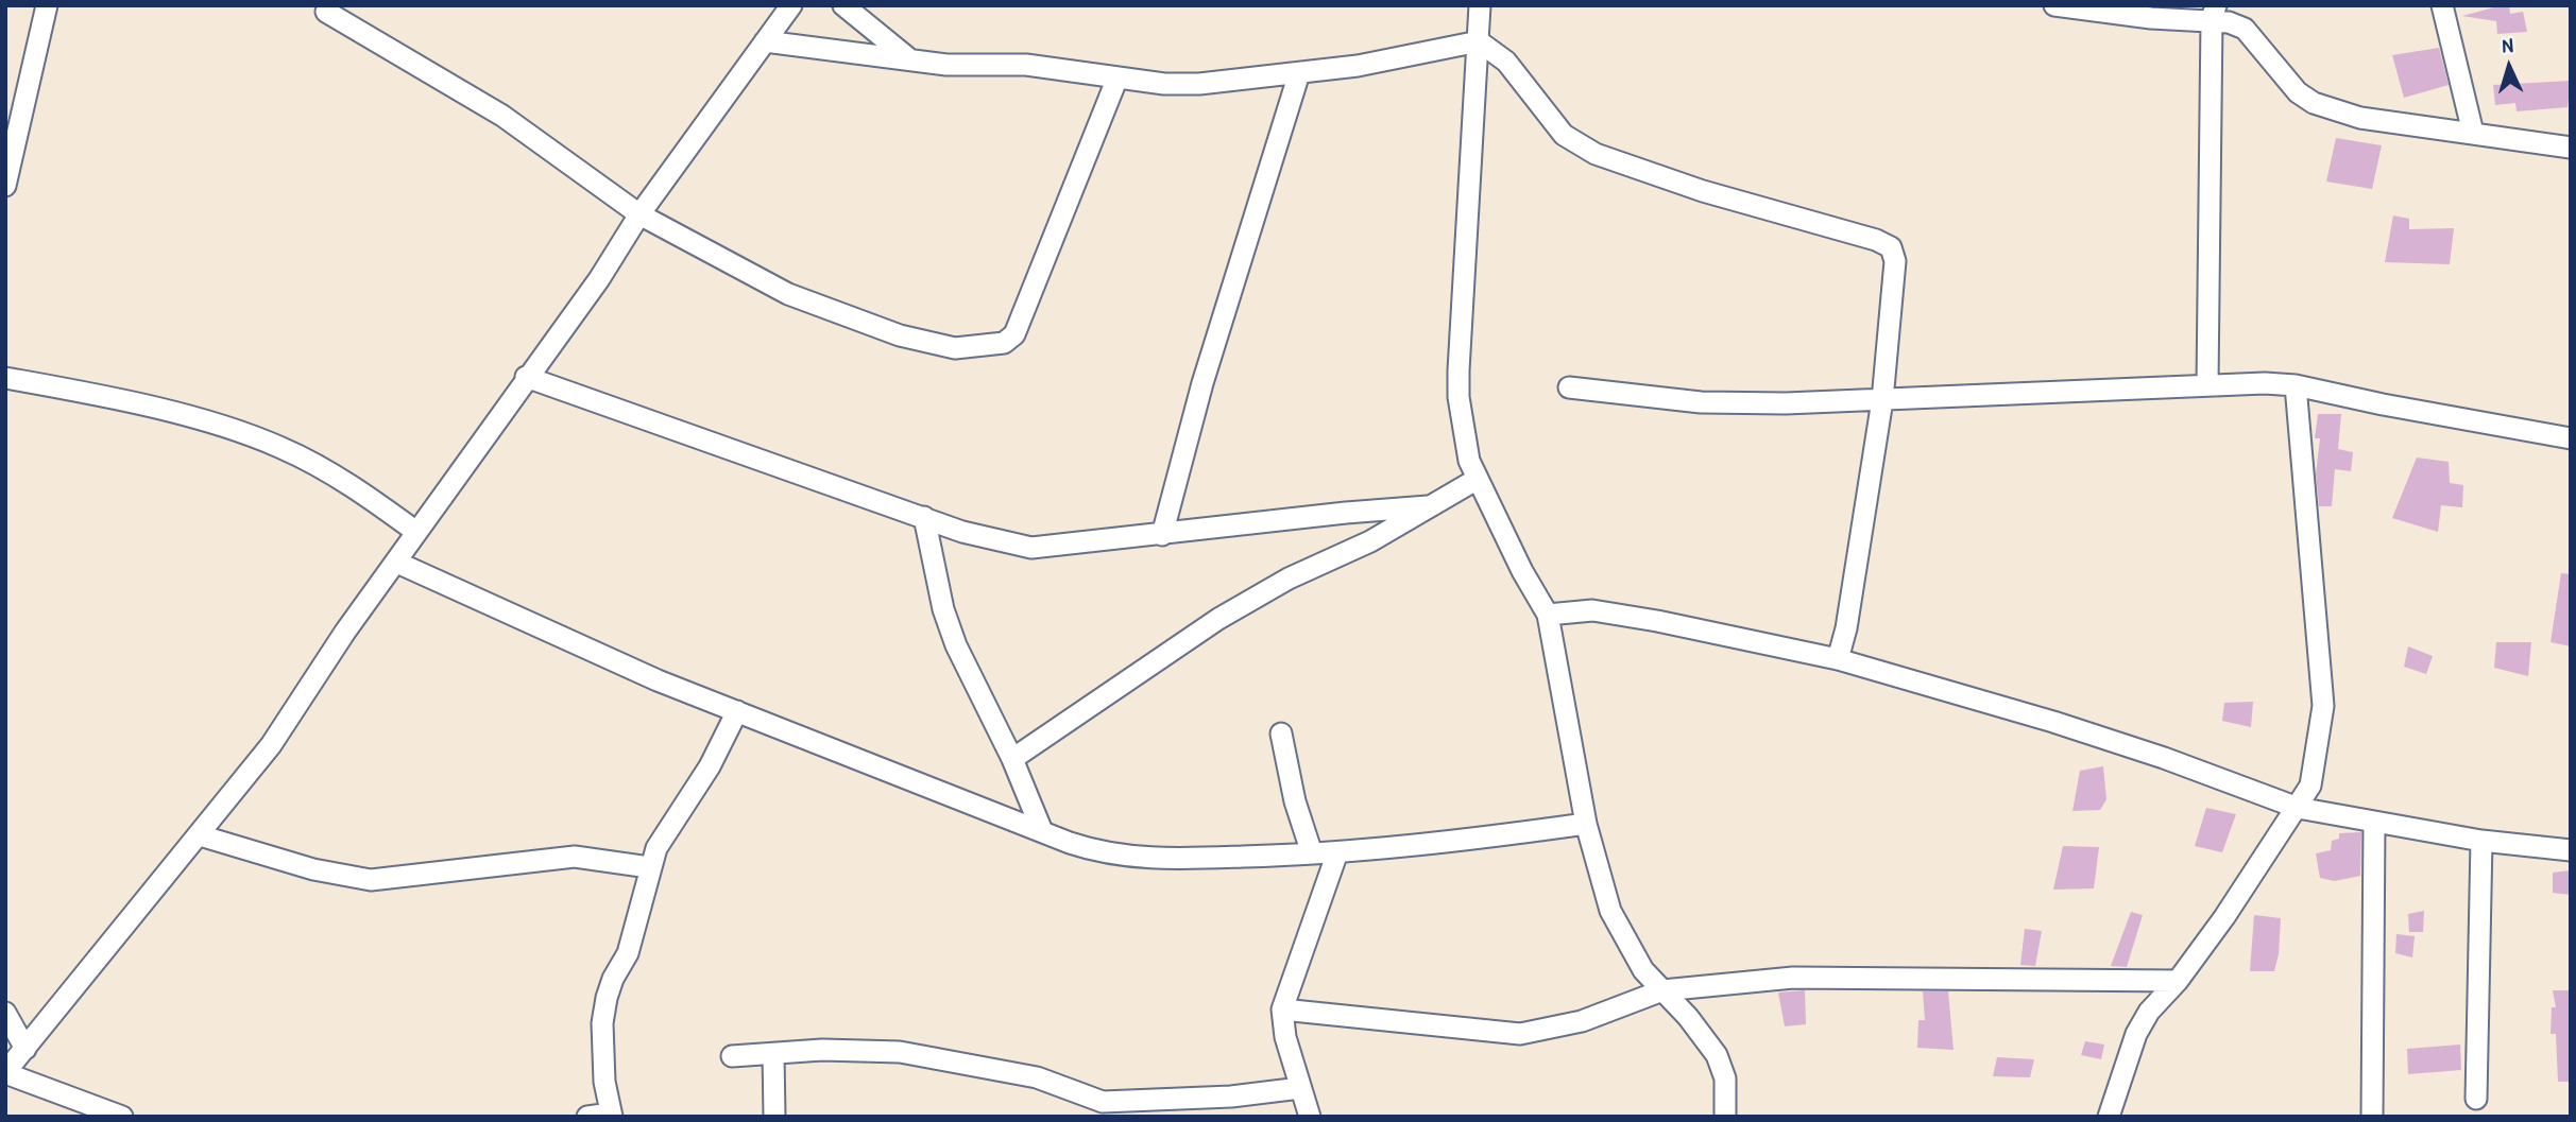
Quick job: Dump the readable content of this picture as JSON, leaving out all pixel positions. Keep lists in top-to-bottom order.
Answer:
{
  "north": "top"
}
